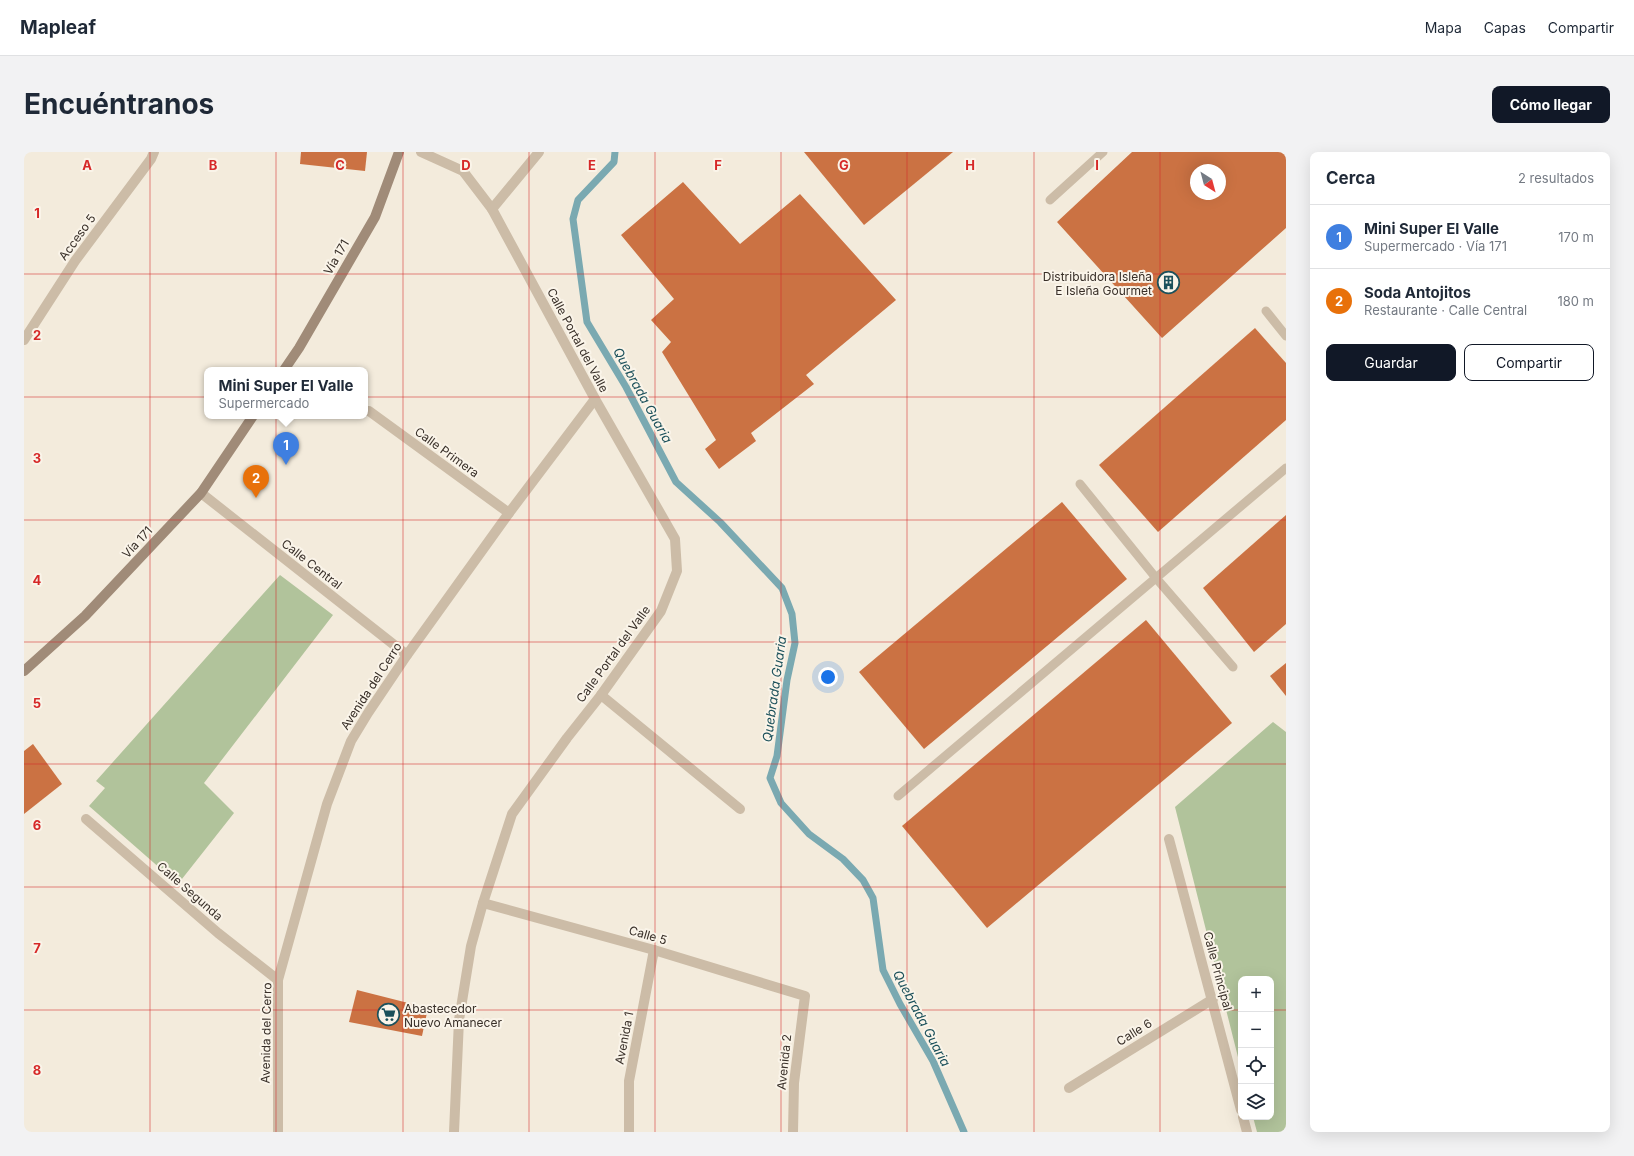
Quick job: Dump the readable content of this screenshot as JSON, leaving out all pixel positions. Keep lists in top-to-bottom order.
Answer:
{
  "streets": {
    "main road": ["Vía 171"],
    "street": [
      "Acceso 5",
      "Calle Portal del Valle",
      "Calle Primera",
      "Calle Central",
      "Avenida del Cerro",
      "Calle Segunda",
      "Calle 5",
      "Calle Principal",
      "Calle 6",
      "Avenida 1",
      "Avenida 2"
    ]
  },
  "crossings": [
    ["Vía 171", "Calle Central"],
    ["Calle Portal del Valle", "Avenida del Cerro"],
    ["Calle Portal del Valle", "Calle 5"],
    ["Calle Primera", "Avenida del Cerro"],
    ["Calle Central", "Avenida del Cerro"],
    ["Avenida del Cerro", "Calle Segunda"],
    ["Calle 5", "Avenida 1"],
    ["Calle 5", "Avenida 2"],
    ["Calle Principal", "Calle 6"]
  ],
  "water": ["Quebrada Guaria"],
  "places": {
    "building": ["Distribuidora Isleña E Isleña Gourmet"],
    "supermarket": ["Abastecedor Nuevo Amanecer"]
  },
  "north": "bottom right",
  "page": {
    "header": "Mapleaf",
    "nav": ["Mapa", "Capas", "Compartir"],
    "buttons": [
      "Cómo llegar",
      ["Guardar", "Compartir"]
    ],
    "title": "Encuéntranos",
    "heading": ["Cerca", "2 resultados"],
    "list": [
      {
        "mark": "1",
        "name": "Mini Super El Valle",
        "note": "Supermercado · Vía 171",
        "value": "170 m"
      },
      {
        "mark": "2",
        "name": "Soda Antojitos",
        "note": "Restaurante · Calle Central",
        "value": "180 m"
      }
    ],
    "popup": ["Mini Super El Valle", "Supermercado"],
    "pins": ["1", "2"],
    "map_buttons": ["+", "−"]
  },
  "grid": {
    "columns": [
      "A",
      "B",
      "C",
      "D",
      "E",
      "F",
      "G",
      "H",
      "I"
    ],
    "rows": [
      "1",
      "2",
      "3",
      "4",
      "5",
      "6",
      "7",
      "8"
    ]
  }
}
